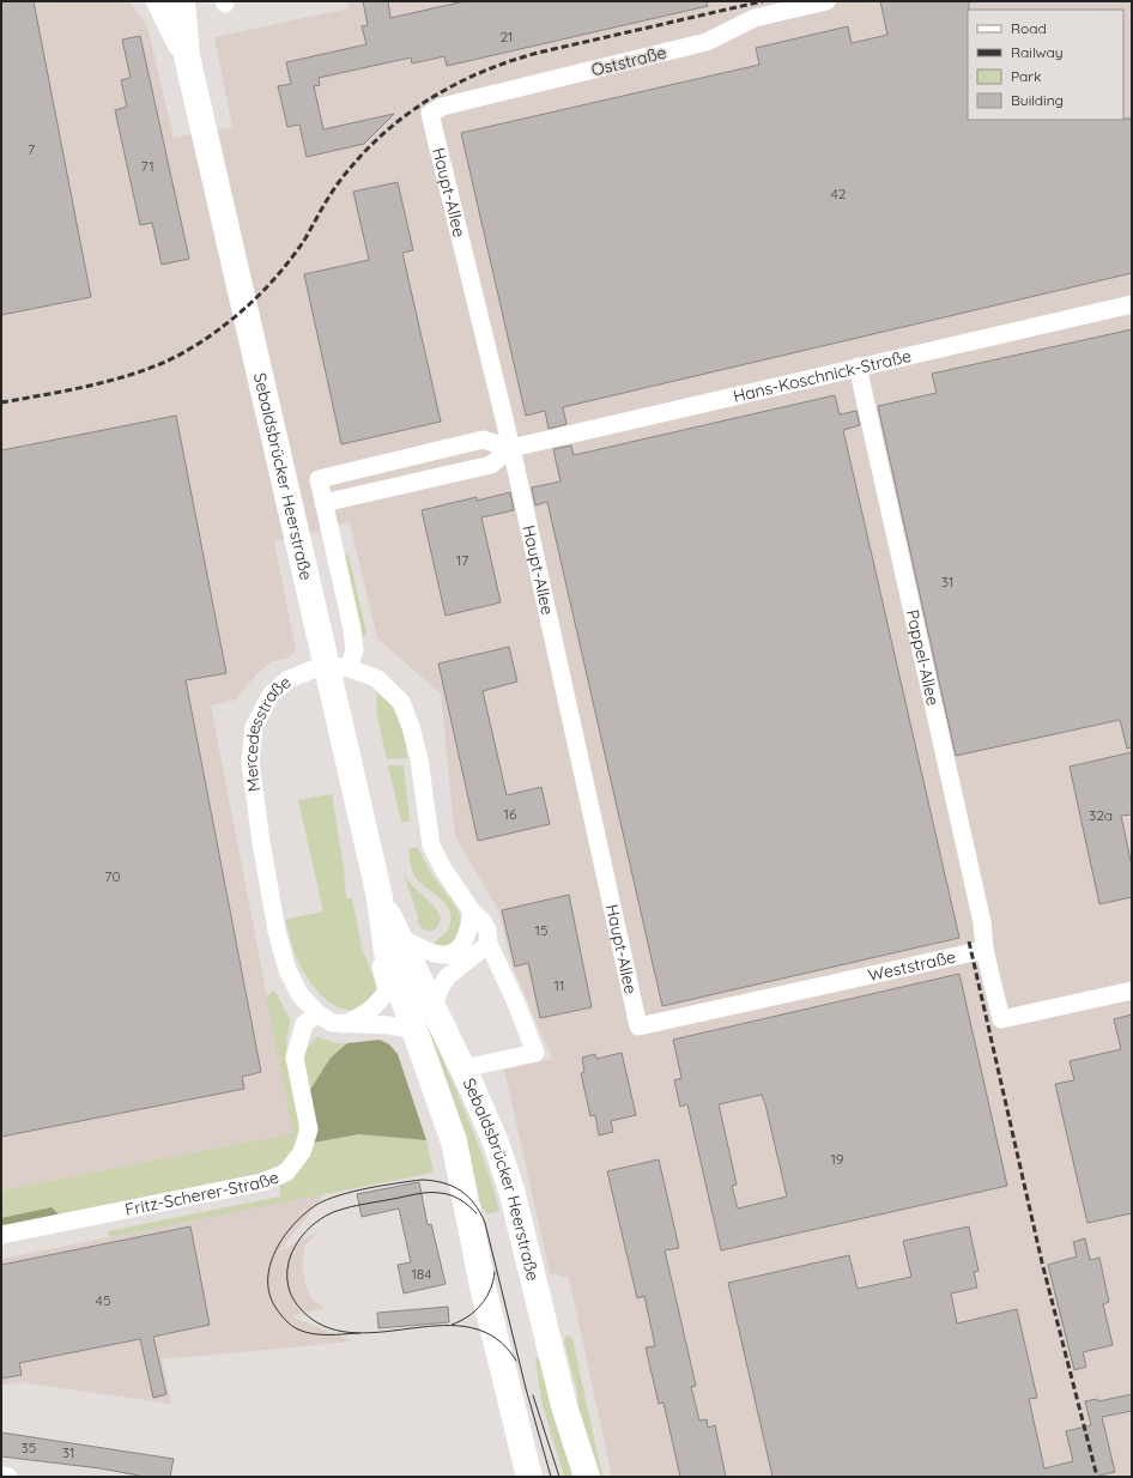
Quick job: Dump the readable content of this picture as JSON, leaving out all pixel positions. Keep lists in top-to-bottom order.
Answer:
{
  "streets": {
    "main road": ["Sebaldsbrücker Heerstraße"],
    "street": [
      "Oststraße",
      "Haupt-Allee",
      "Hans-Koschnick-Straße",
      "Pappel-Allee",
      "Mercedesstraße",
      "Weststraße",
      "Fritz-Scherer-Straße"
    ]
  },
  "crossings": [
    ["Oststraße", "Haupt-Allee"],
    ["Haupt-Allee", "Hans-Koschnick-Straße"],
    ["Haupt-Allee", "Weststraße"],
    ["Hans-Koschnick-Straße", "Pappel-Allee"],
    ["Sebaldsbrücker Heerstraße", "Mercedesstraße"],
    ["Pappel-Allee", "Weststraße"],
    ["Mercedesstraße", "Fritz-Scherer-Straße"]
  ],
  "house_numbers": [
    "21",
    "7",
    "71",
    "42",
    "17",
    "31",
    "16",
    "32a",
    "70",
    "15",
    "11",
    "19",
    "184",
    "45",
    "35",
    "31"
  ],
  "legend": [
    "Road",
    "Railway",
    "Park",
    "Building"
  ]
}
